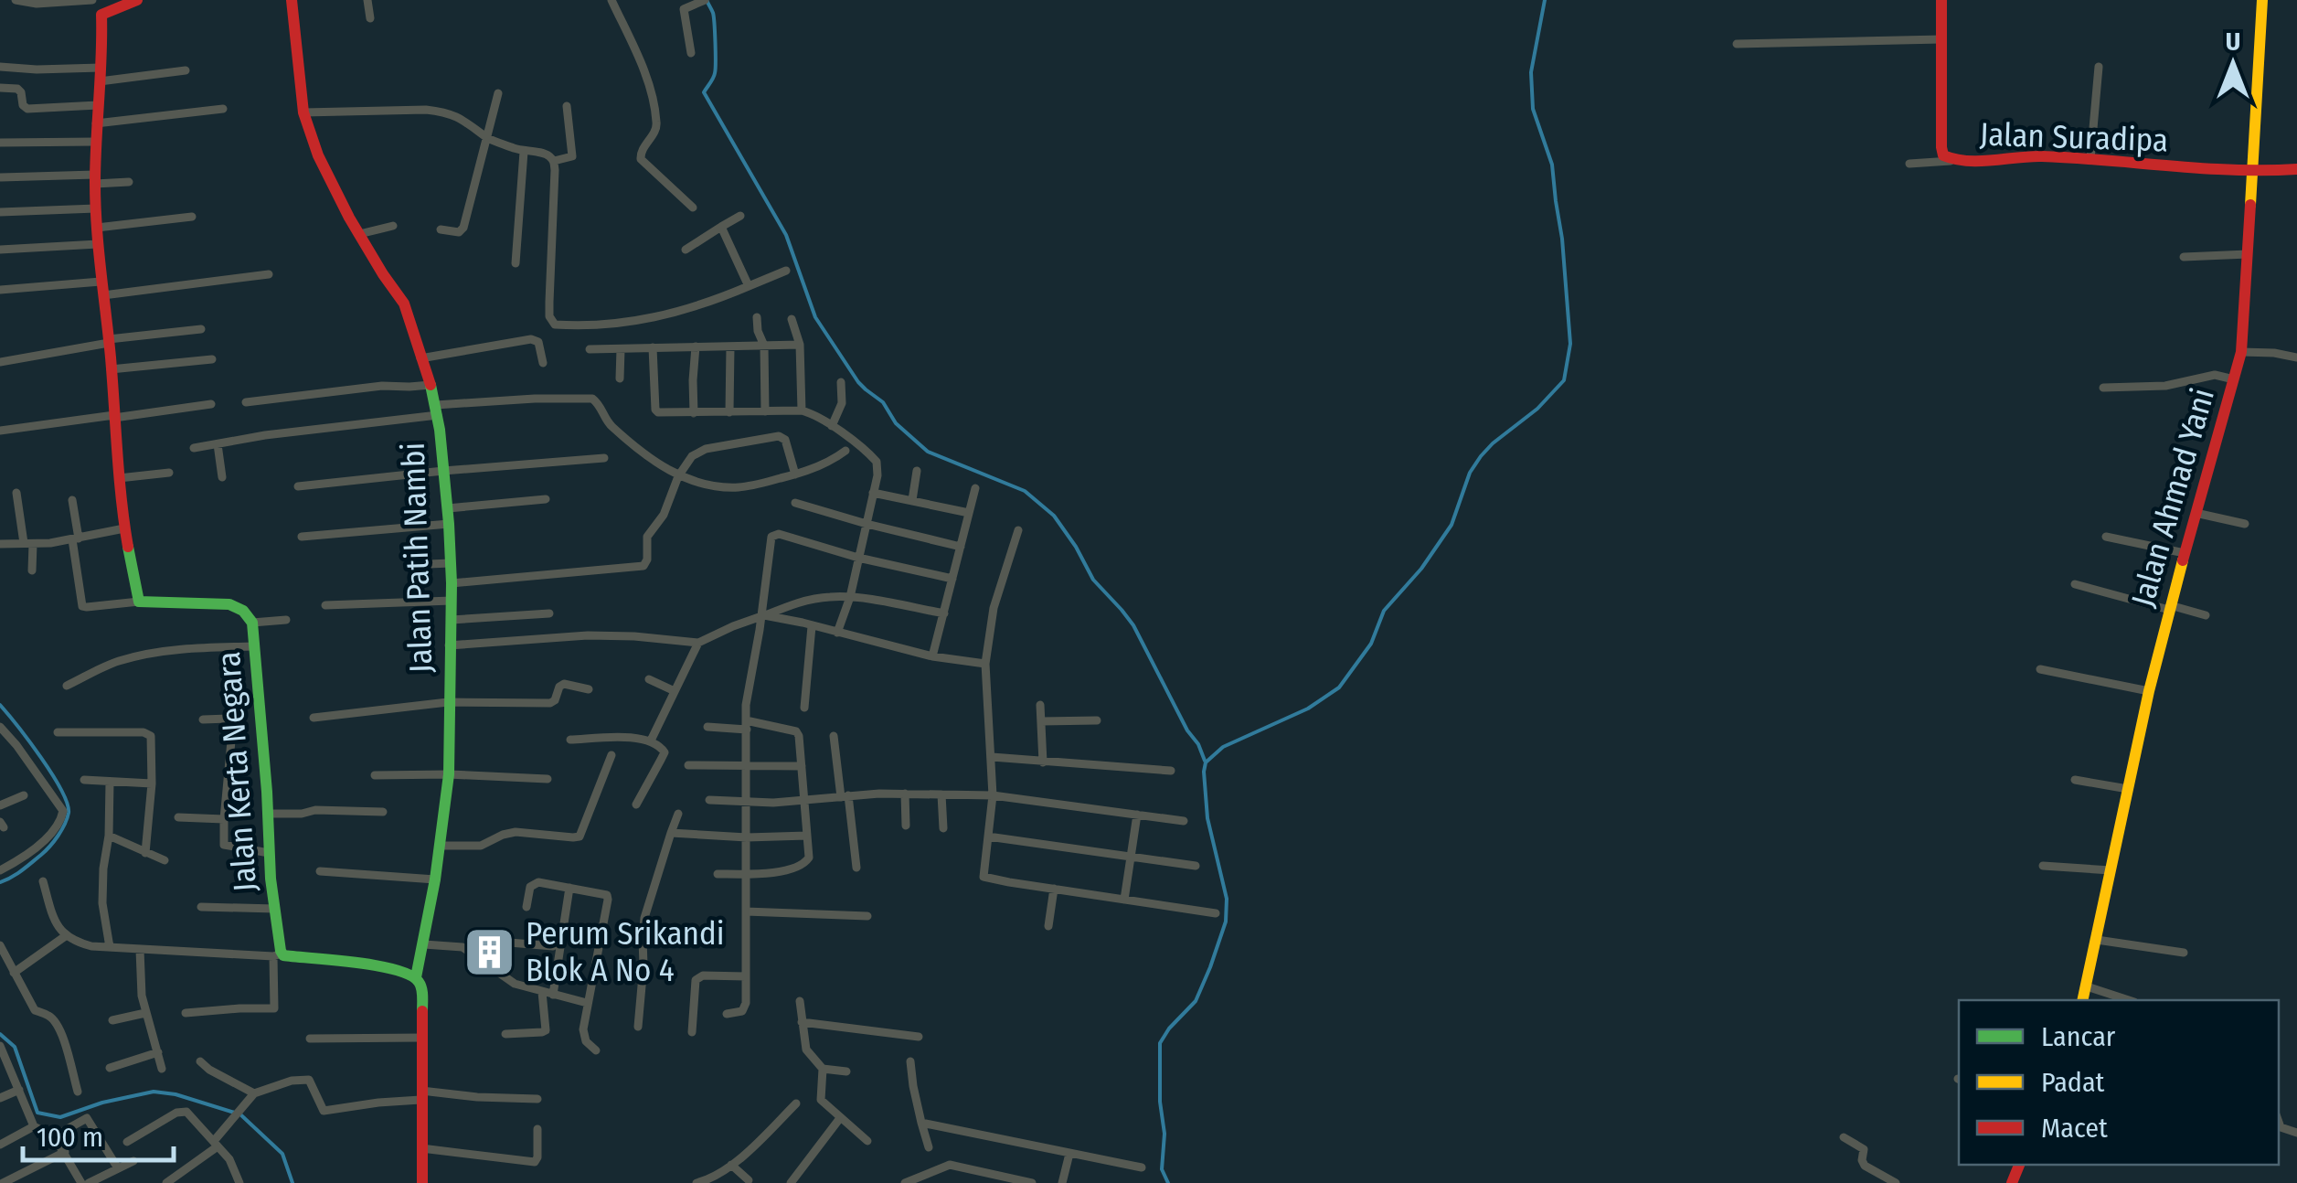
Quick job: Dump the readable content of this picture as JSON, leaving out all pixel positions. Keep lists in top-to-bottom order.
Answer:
{
  "streets": {
    "street": [
      "Jalan Suradipa",
      "Jalan Ahmad Yani",
      "Jalan Patih Nambi",
      "Jalan Kerta Negara"
    ]
  },
  "crossings": [
    ["Jalan Suradipa", "Jalan Ahmad Yani"]
  ],
  "places": {
    "building": ["Perum Srikandi Blok A No 4"]
  },
  "legend": ["Lancar", "Padat", "Macet"],
  "scale_bar": "100 m",
  "north": "top"
}
